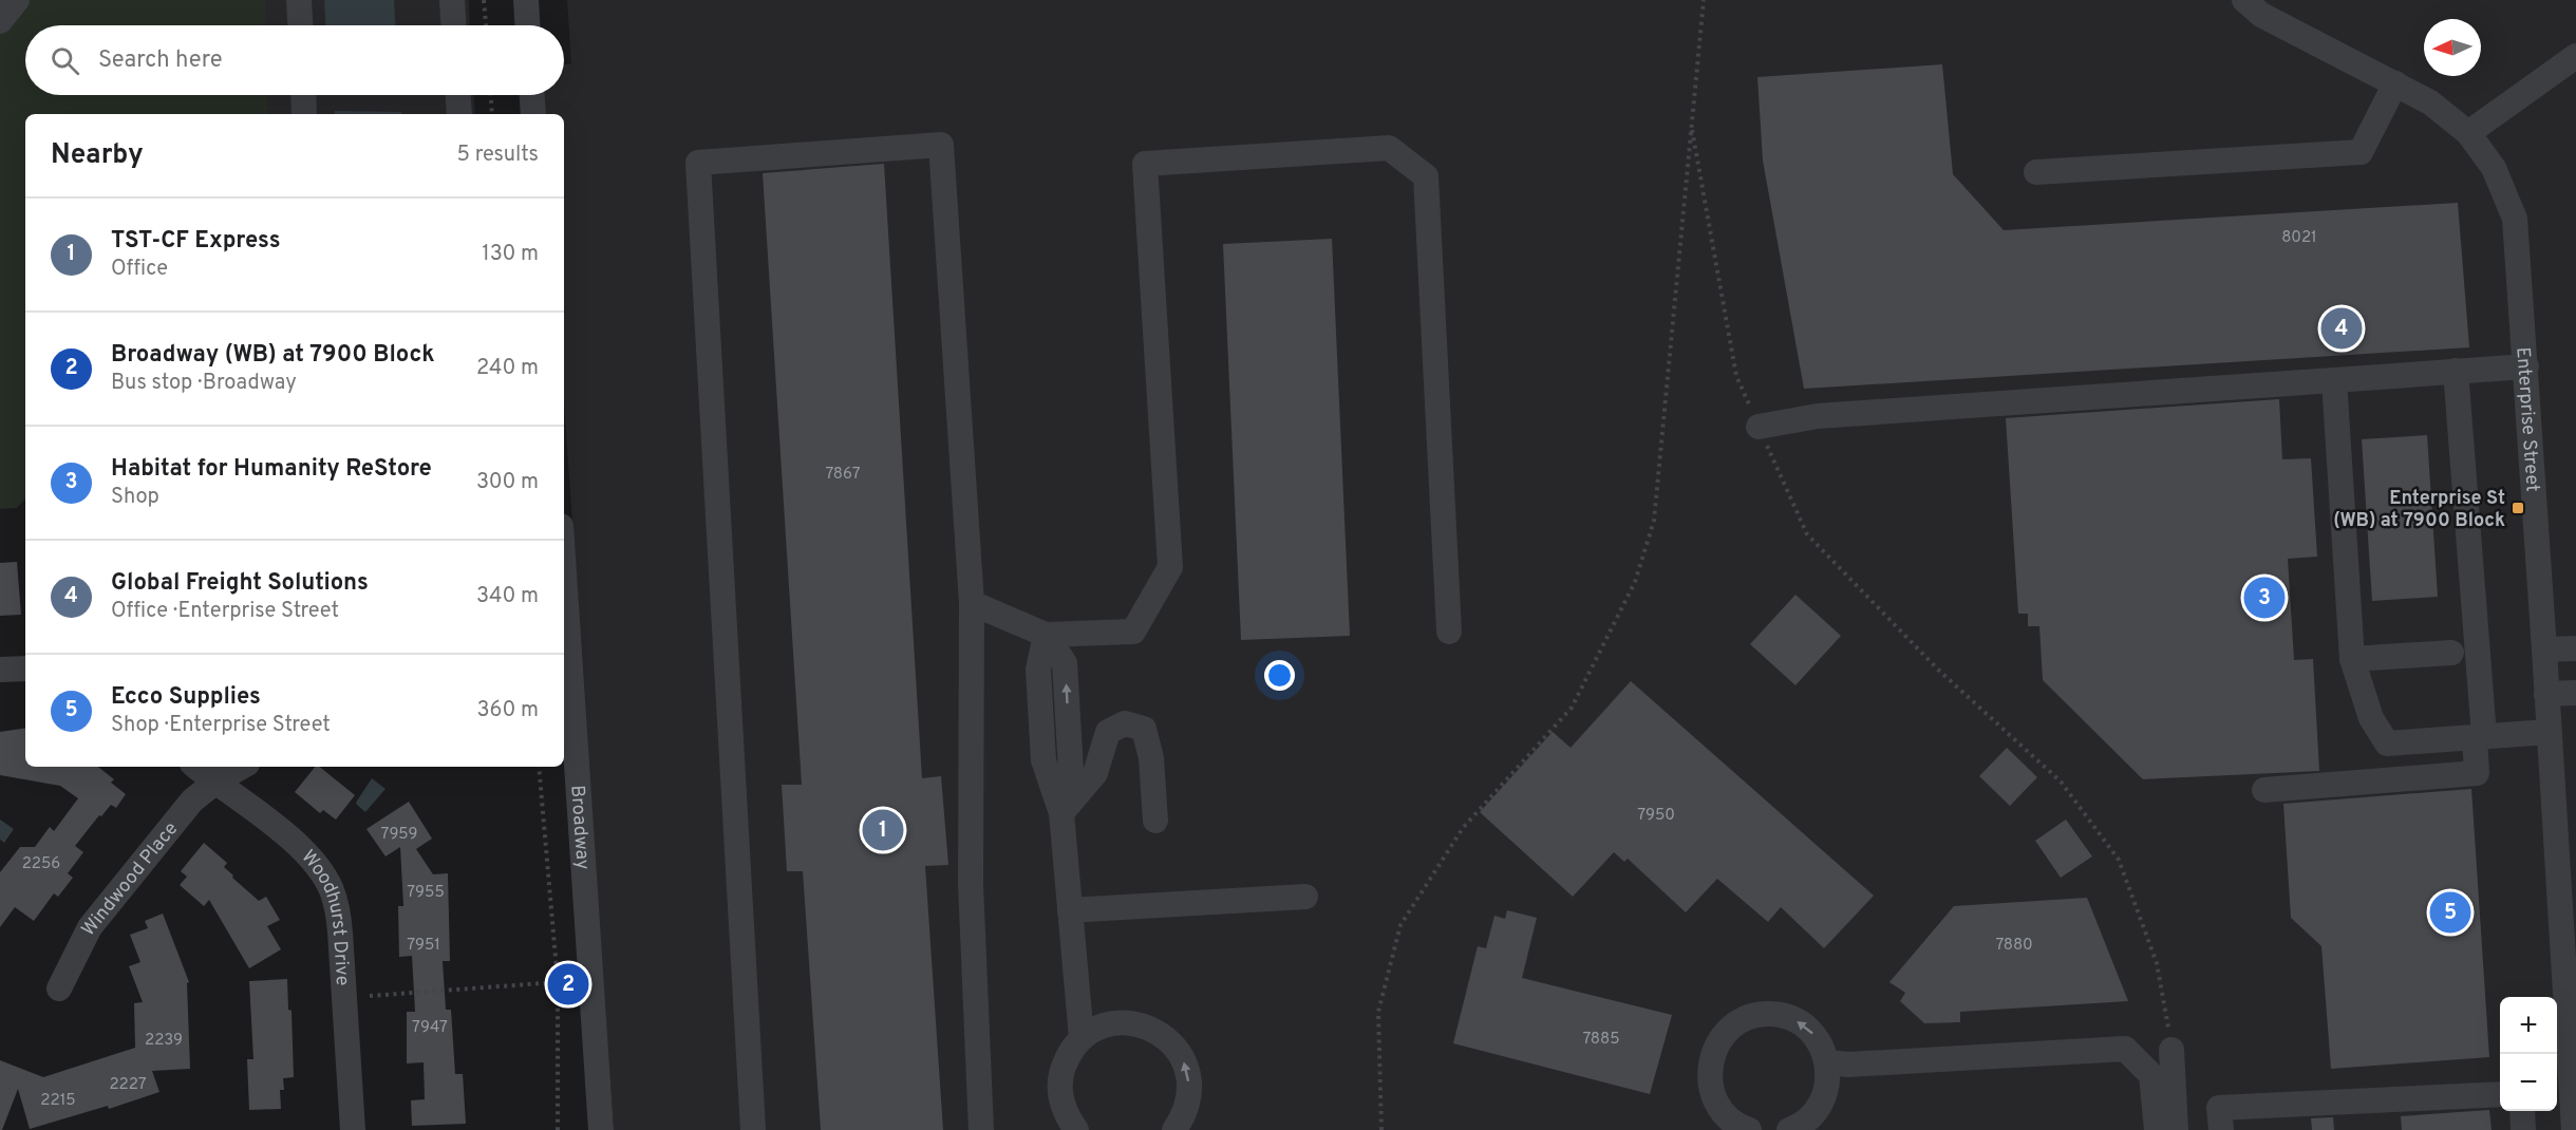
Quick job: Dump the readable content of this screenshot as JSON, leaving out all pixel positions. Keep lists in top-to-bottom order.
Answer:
{
  "streets": {
    "street": [
      "Enterprise Street",
      "Broadway",
      "Windwood Place",
      "Woodhurst Drive"
    ]
  },
  "crossings": [
    ["Windwood Place", "Woodhurst Drive"]
  ],
  "places": {
    "transit": ["Enterprise St (WB) at 7900 Block"]
  },
  "house_numbers": [
    "8021",
    "7867",
    "7950",
    "7959",
    "2256",
    "7955",
    "7951",
    "7880",
    "7947",
    "7885",
    "2239",
    "2227",
    "2215"
  ],
  "north": "left",
  "page": {
    "search": "Search here",
    "heading": ["Nearby", "5 results"],
    "list": [
      {
        "mark": "1",
        "name": "TST-CF Express",
        "note": "Office",
        "value": "130 m"
      },
      {
        "mark": "2",
        "name": "Broadway (WB) at 7900 Block",
        "note": "Bus stop · Broadway",
        "value": "240 m"
      },
      {
        "mark": "3",
        "name": "Habitat for Humanity ReStore",
        "note": "Shop",
        "value": "300 m"
      },
      {
        "mark": "4",
        "name": "Global Freight Solutions",
        "note": "Office · Enterprise Street",
        "value": "340 m"
      },
      {
        "mark": "5",
        "name": "Ecco Supplies",
        "note": "Shop · Enterprise Street",
        "value": "360 m"
      }
    ],
    "pins": [
      "4",
      "3",
      "1",
      "5",
      "2"
    ],
    "map_buttons": ["+", "−"]
  }
}
